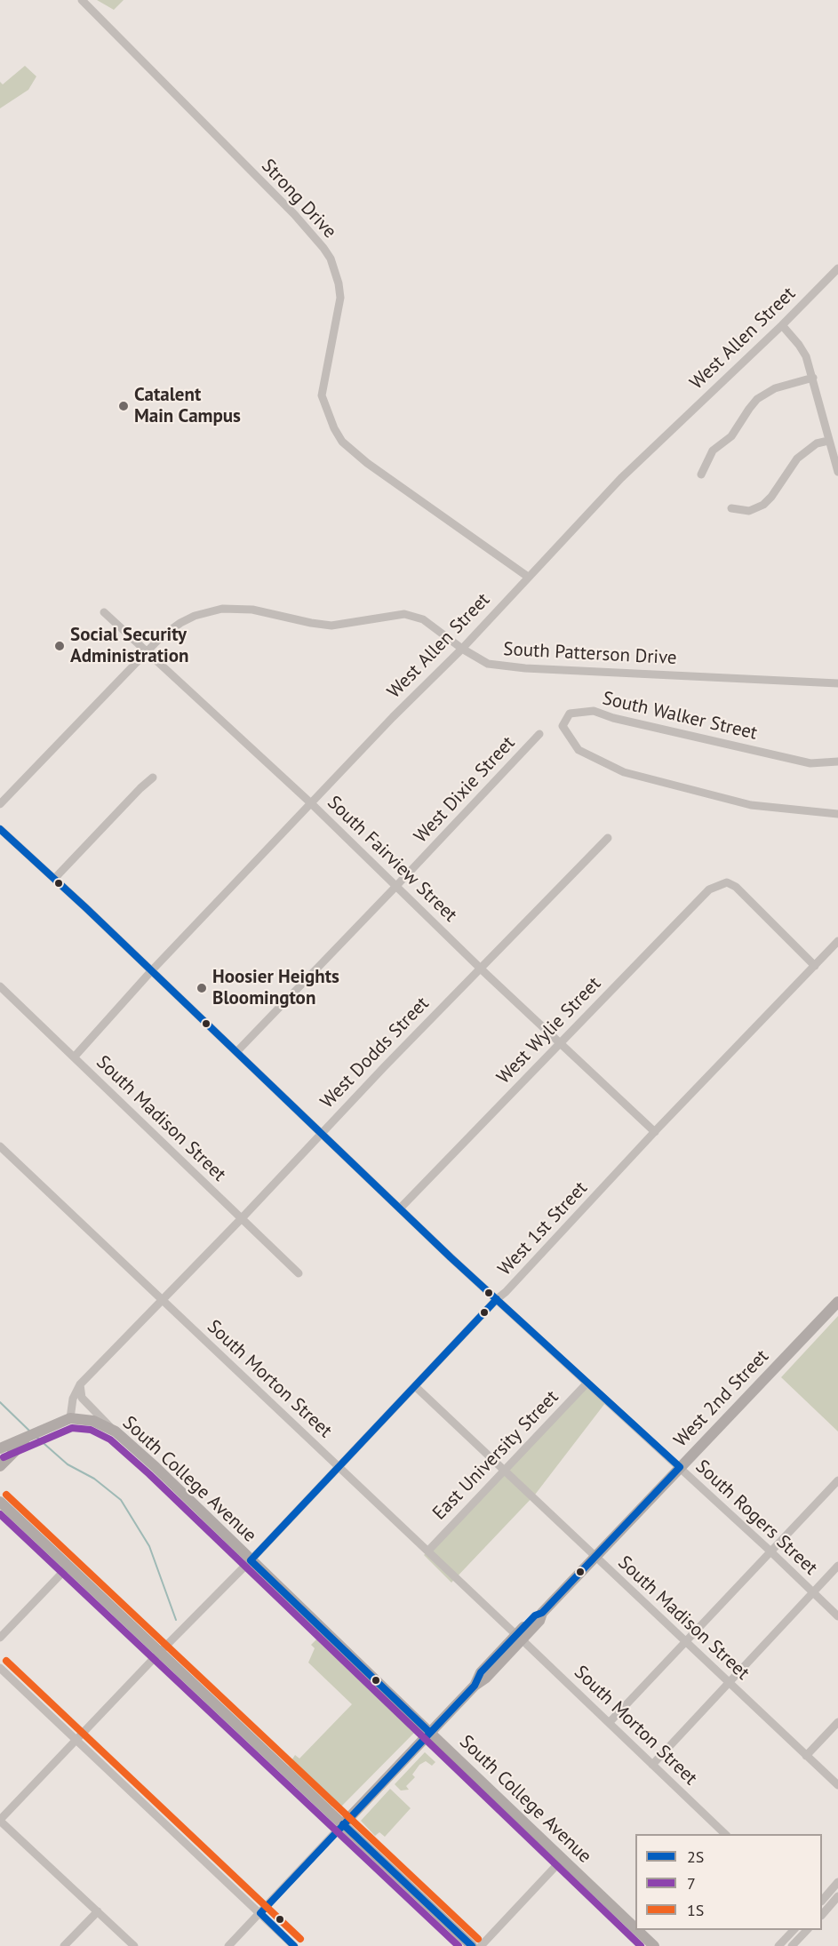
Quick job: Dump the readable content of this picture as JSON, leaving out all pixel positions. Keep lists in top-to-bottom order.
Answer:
{
  "streets": {
    "main road": ["West 2nd Street", "South College Avenue"],
    "street": [
      "Strong Drive",
      "West Allen Street",
      "South Patterson Drive",
      "South Walker Street",
      "West Dixie Street",
      "South Fairview Street",
      "West Wylie Street",
      "West Dodds Street",
      "South Madison Street",
      "West 1st Street",
      "South Morton Street",
      "East University Street",
      "South Rogers Street"
    ]
  },
  "crossings": [
    ["Strong Drive", "West Allen Street"],
    ["West Allen Street", "South Patterson Drive"],
    ["West Allen Street", "South Fairview Street"],
    ["West Allen Street", "South Madison Street"],
    ["West Allen Street", "South Rogers Street"],
    ["South Patterson Drive", "South Fairview Street"],
    ["West Dixie Street", "South Fairview Street"],
    ["West Dixie Street", "South Rogers Street"],
    ["South Fairview Street", "West Wylie Street"],
    ["South Fairview Street", "West Dodds Street"],
    ["South Fairview Street", "West 1st Street"],
    ["West Wylie Street", "West 1st Street"],
    ["West Wylie Street", "South Rogers Street"],
    ["West Dodds Street", "South Madison Street"],
    ["West Dodds Street", "South Morton Street"],
    ["West Dodds Street", "South College Avenue"],
    ["West Dodds Street", "South Rogers Street"],
    ["South Madison Street", "West 1st Street"],
    ["South Madison Street", "West 2nd Street"],
    ["South Madison Street", "East University Street"],
    ["West 1st Street", "South Morton Street"],
    ["West 1st Street", "South College Avenue"],
    ["West 1st Street", "South Rogers Street"],
    ["South Morton Street", "West 2nd Street"],
    ["South Morton Street", "East University Street"],
    ["West 2nd Street", "South College Avenue"],
    ["West 2nd Street", "South Rogers Street"],
    ["East University Street", "South Rogers Street"]
  ],
  "places": ["Catalent Main Campus", "Social Security Administration", "Hoosier Heights Bloomington"],
  "lines": ["transit line 2S", "transit line 7", "transit line 1S"],
  "legend": ["2S", "7", "1S"]
}
